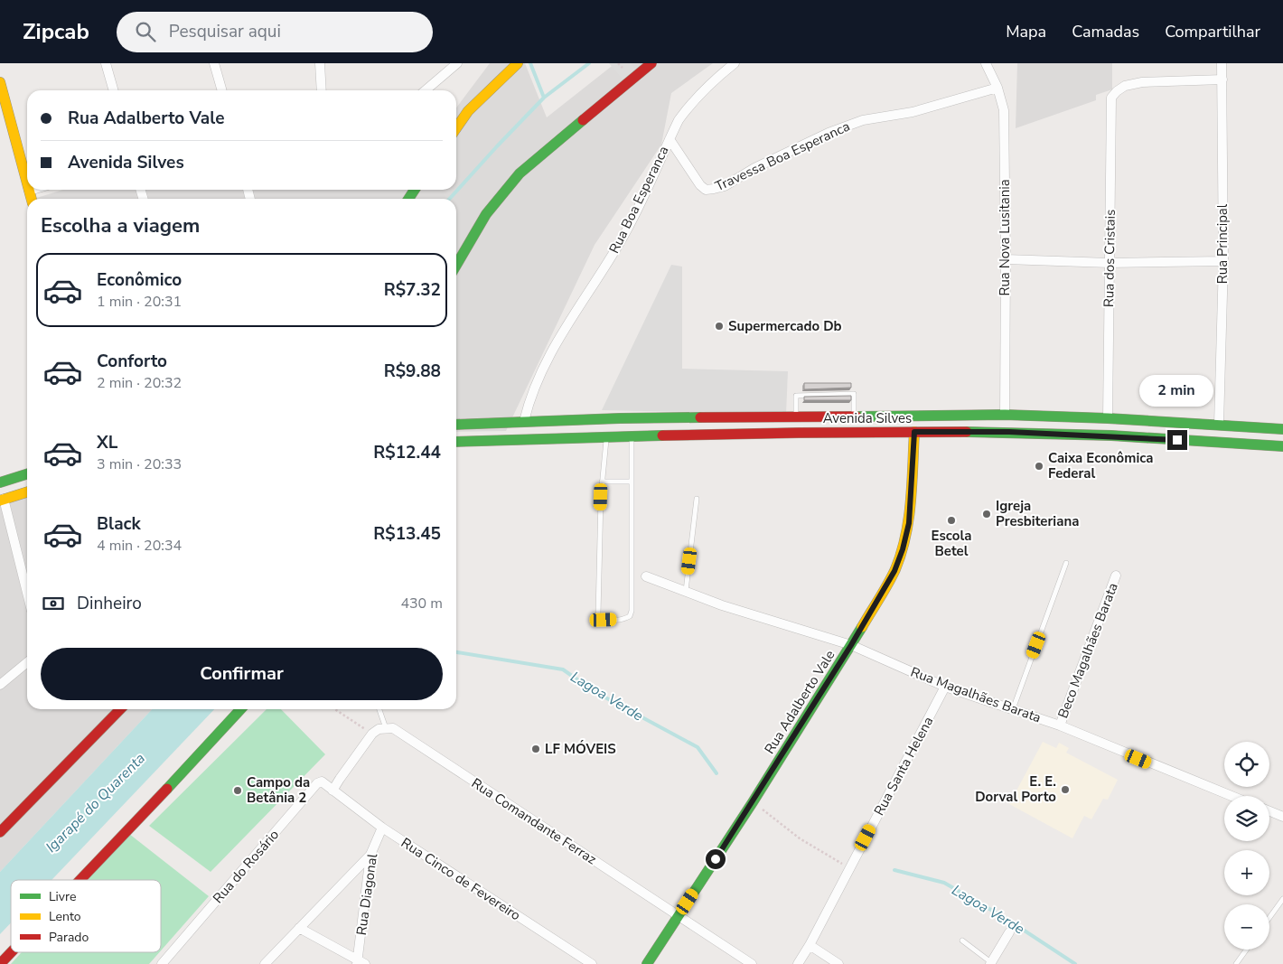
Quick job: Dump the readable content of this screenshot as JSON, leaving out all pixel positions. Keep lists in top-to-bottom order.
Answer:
{
  "streets": {
    "main road": ["Avenida Silves", "Rua Adalberto Vale"],
    "street": [
      "Travessa Boa Esperanca",
      "Rua Boa Esperanca",
      "Rua Nova Lusitania",
      "Rua Principal",
      "Rua dos Cristais",
      "Beco Magalhães Barata",
      "Rua Magalhães Barata",
      "Rua Santa Helena",
      "Rua Comandante Ferraz",
      "Rua do Rosário",
      "Rua Cinco de Fevereiro",
      "Rua Diagonal"
    ]
  },
  "crossings": [
    ["Travessa Boa Esperanca", "Rua Boa Esperanca"],
    ["Travessa Boa Esperanca", "Rua Nova Lusitania"],
    ["Rua Boa Esperanca", "Avenida Silves"],
    ["Rua Nova Lusitania", "Avenida Silves"],
    ["Rua Principal", "Rua dos Cristais"],
    ["Rua Principal", "Avenida Silves"],
    ["Rua dos Cristais", "Avenida Silves"],
    ["Avenida Silves", "Rua Adalberto Vale"],
    ["Beco Magalhães Barata", "Rua Magalhães Barata"],
    ["Rua Magalhães Barata", "Rua Adalberto Vale"],
    ["Rua Magalhães Barata", "Rua Santa Helena"],
    ["Rua Adalberto Vale", "Rua Comandante Ferraz"],
    ["Rua do Rosário", "Rua Cinco de Fevereiro"],
    ["Rua Cinco de Fevereiro", "Rua Diagonal"]
  ],
  "water": ["Lagoa Verde", "Igarapé do Quarenta"],
  "places": [
    "Supermercado Db",
    "Caixa Econômica Federal",
    "Igreja Presbiteriana",
    "Escola Betel",
    "LF MÓVEIS",
    "E. E. Dorval Porto",
    "Campo da Betânia 2"
  ],
  "legend": ["Livre", "Lento", "Parado"],
  "page": {
    "header": "Zipcab",
    "search": "Pesquisar aqui",
    "nav": ["Mapa", "Camadas", "Compartilhar"],
    "banner": ["Rua Adalberto Vale", "Avenida Silves"],
    "heading": "Escolha a viagem",
    "list": [
      {
        "name": "Econômico",
        "note": "1 min · 20:31",
        "value": "R$7.32"
      },
      {
        "name": "Conforto",
        "note": "2 min · 20:32",
        "value": "R$9.88"
      },
      {
        "name": "XL",
        "note": "3 min · 20:33",
        "value": "R$12.44"
      },
      {
        "name": "Black",
        "note": "4 min · 20:34",
        "value": "R$13.45"
      }
    ],
    "bubble": "2 min",
    "pay": ["Dinheiro", "430 m"],
    "buttons": "Confirmar",
    "map_buttons": ["+", "−"]
  }
}
